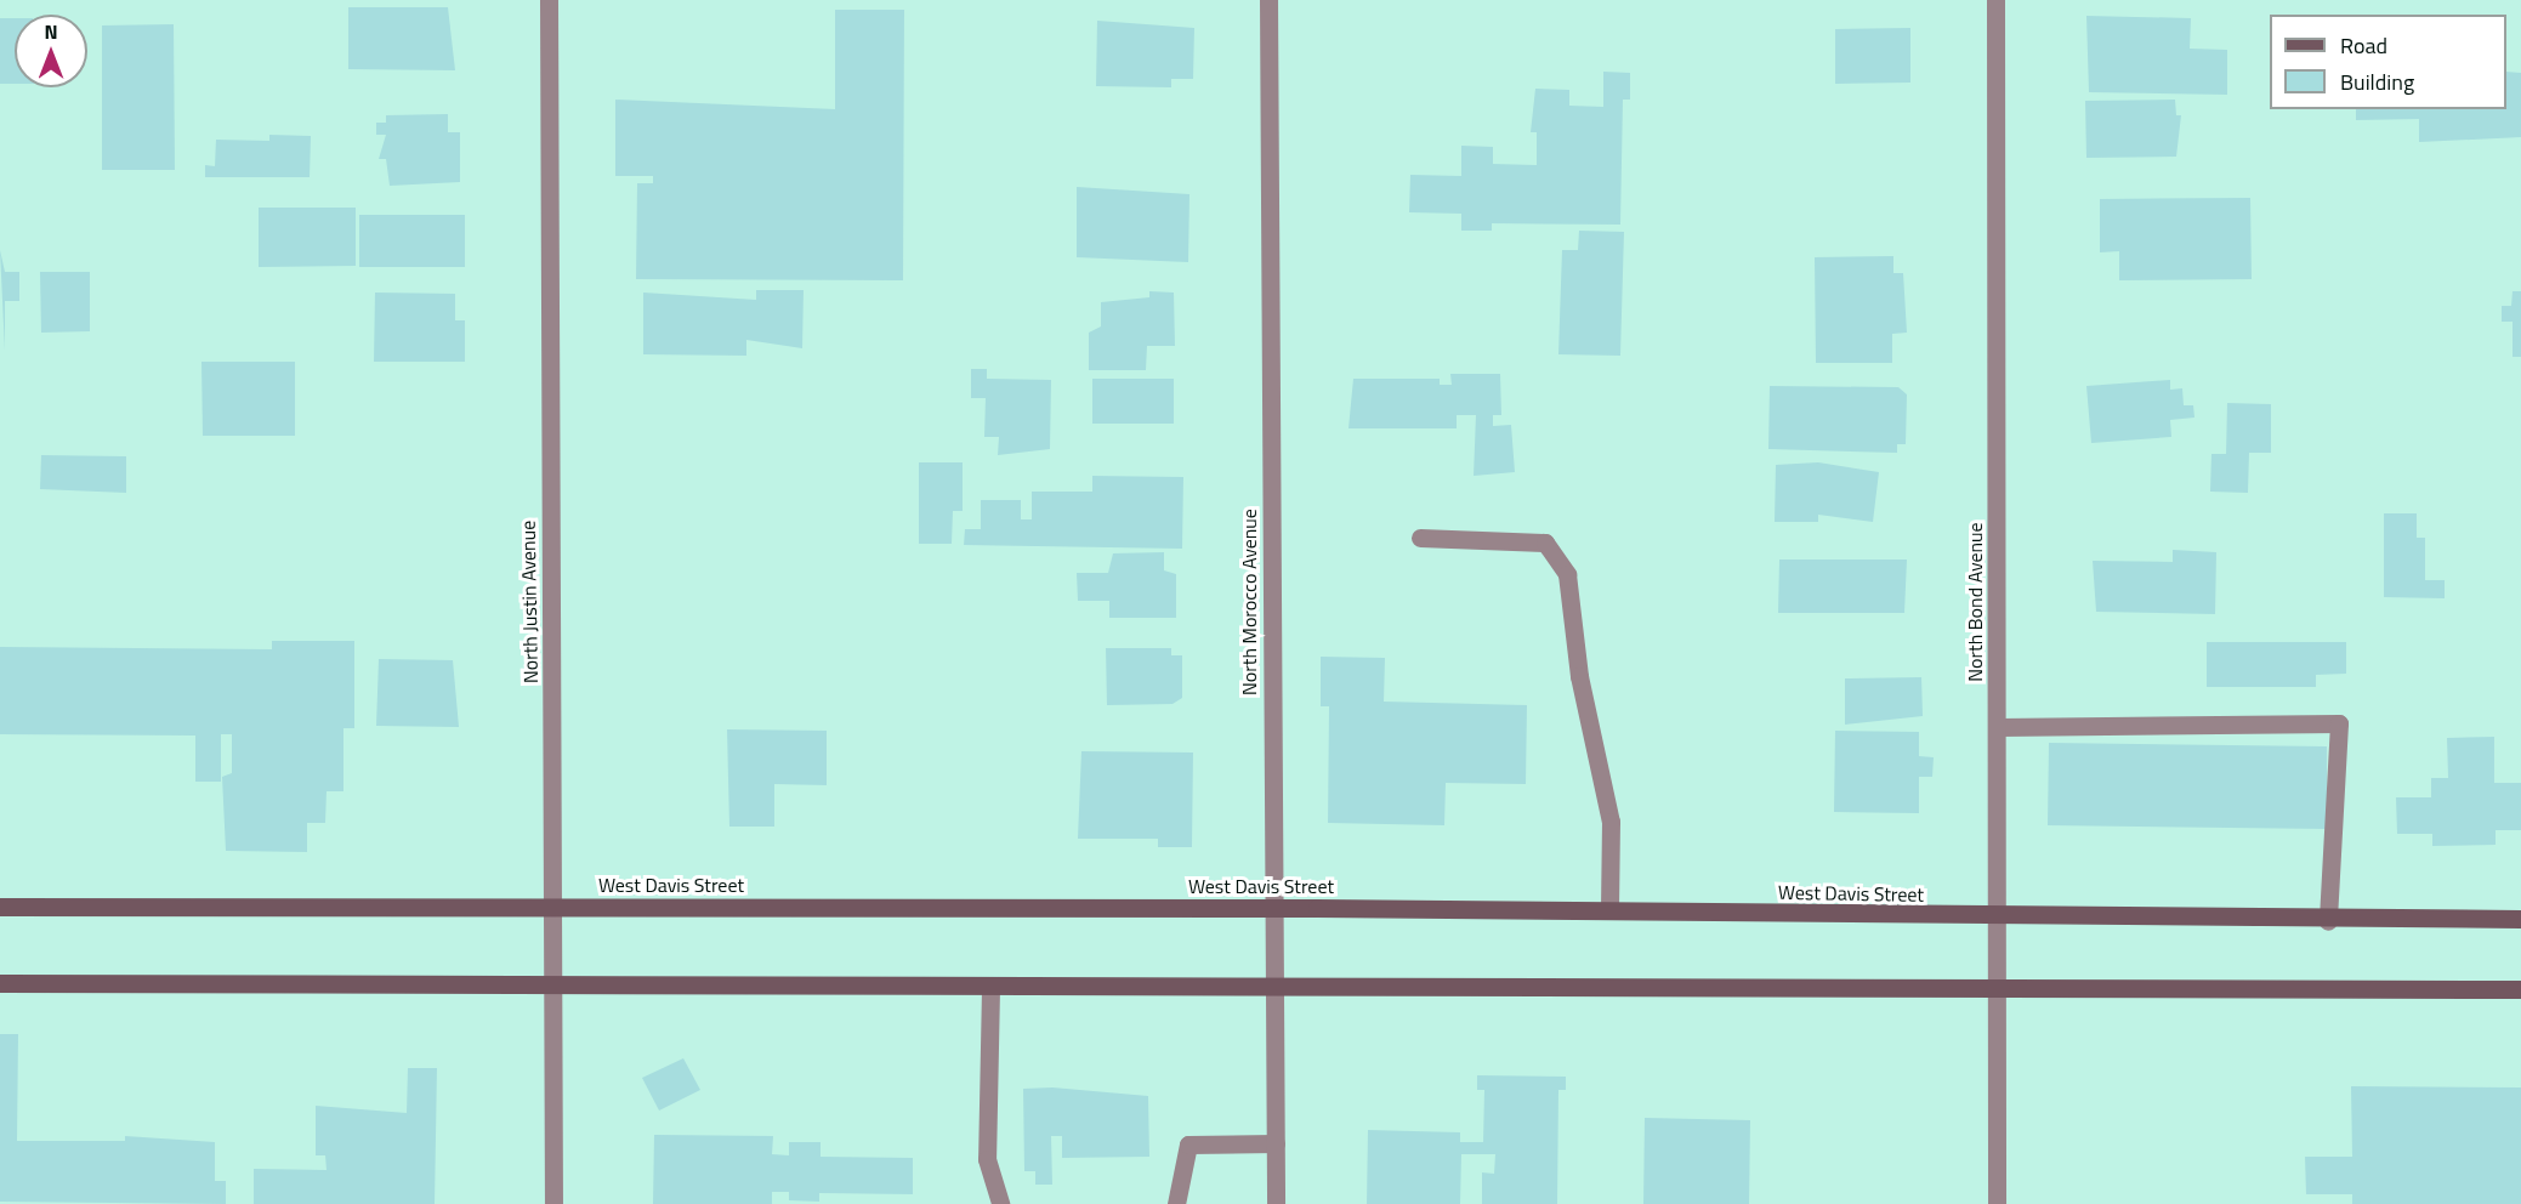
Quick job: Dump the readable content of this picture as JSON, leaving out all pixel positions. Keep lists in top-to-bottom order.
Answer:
{
  "streets": {
    "main road": ["West Davis Street"],
    "street": ["North Justin Avenue", "North Morocco Avenue", "North Bond Avenue"]
  },
  "crossings": [
    ["North Justin Avenue", "West Davis Street"],
    ["North Morocco Avenue", "West Davis Street"],
    ["North Bond Avenue", "West Davis Street"]
  ],
  "legend": ["Road", "Building"],
  "north": "top"
}
